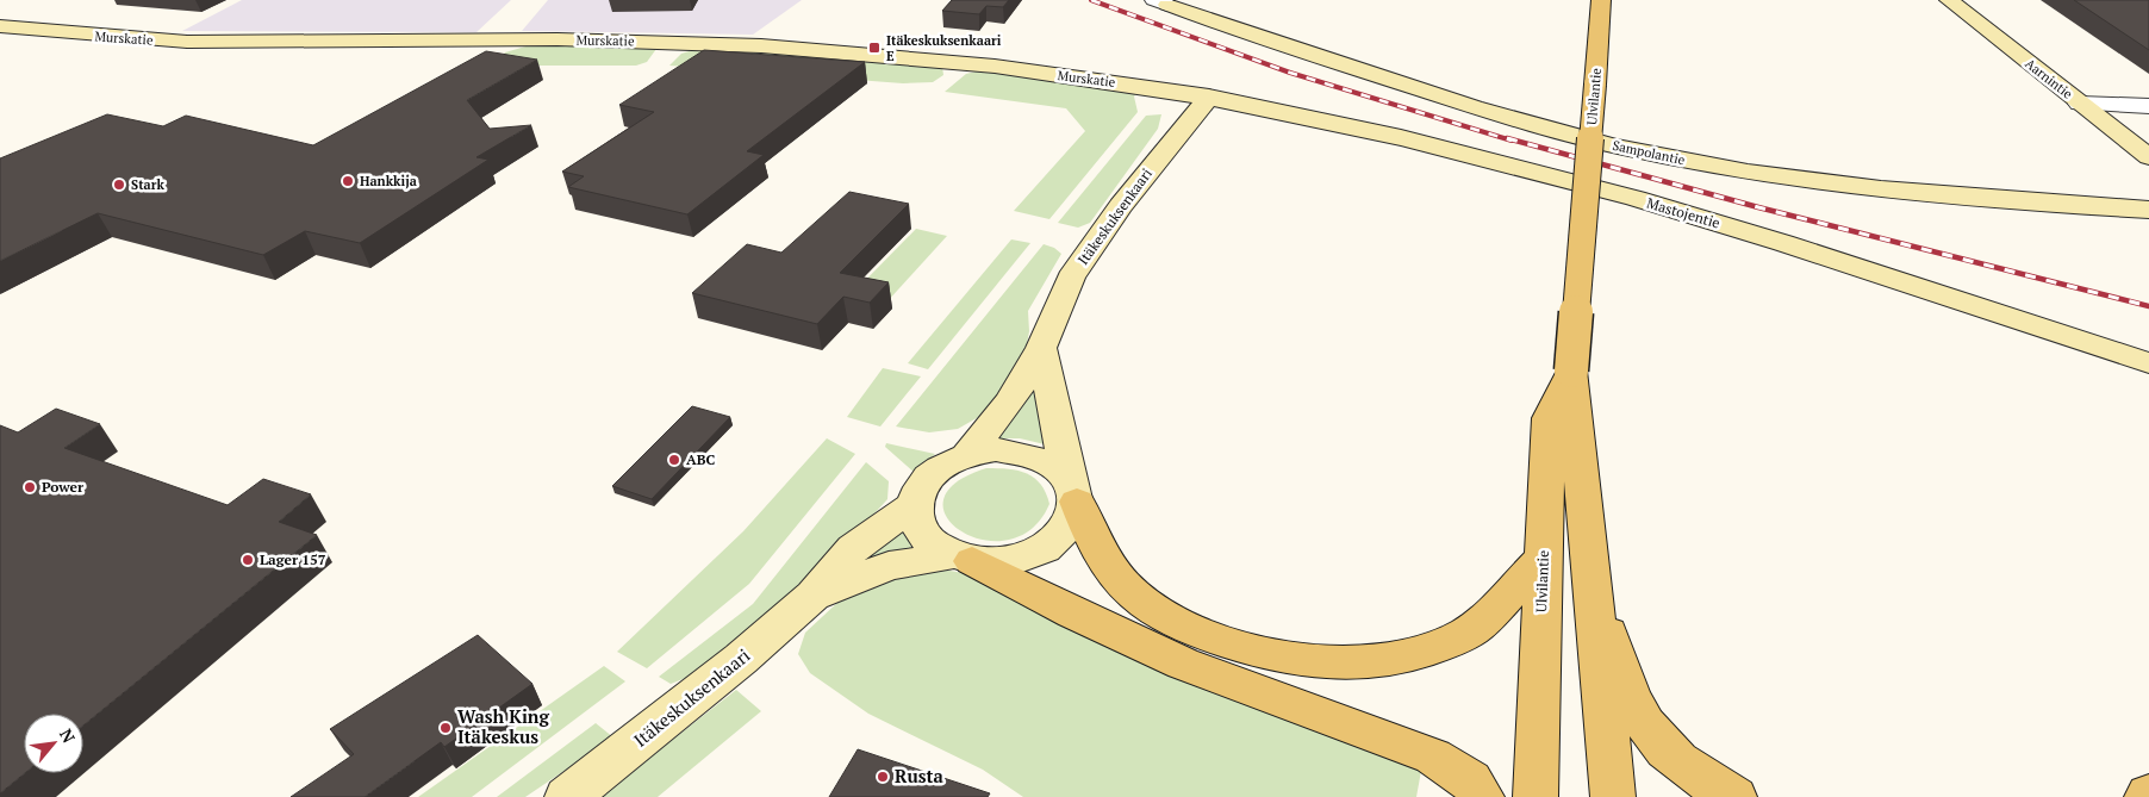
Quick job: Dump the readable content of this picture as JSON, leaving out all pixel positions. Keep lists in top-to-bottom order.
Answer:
{
  "streets": {
    "main road": ["Ulvilantie"],
    "street": [
      "Murskatie",
      "Aarnintie",
      "Sampolantie",
      "Mastojentie",
      "Itäkeskuksenkaari"
    ]
  },
  "crossings": [
    ["Murskatie", "Mastojentie"],
    ["Murskatie", "Itäkeskuksenkaari"],
    ["Mastojentie", "Itäkeskuksenkaari"]
  ],
  "places": {
    "transit": ["Itäkeskuksenkaari E"],
    "other": [
      "Hankkija",
      "Stark",
      "ABC",
      "Power",
      "Lager 157",
      "Wash King Itäkeskus",
      "Rusta"
    ]
  },
  "north": "top right"
}
